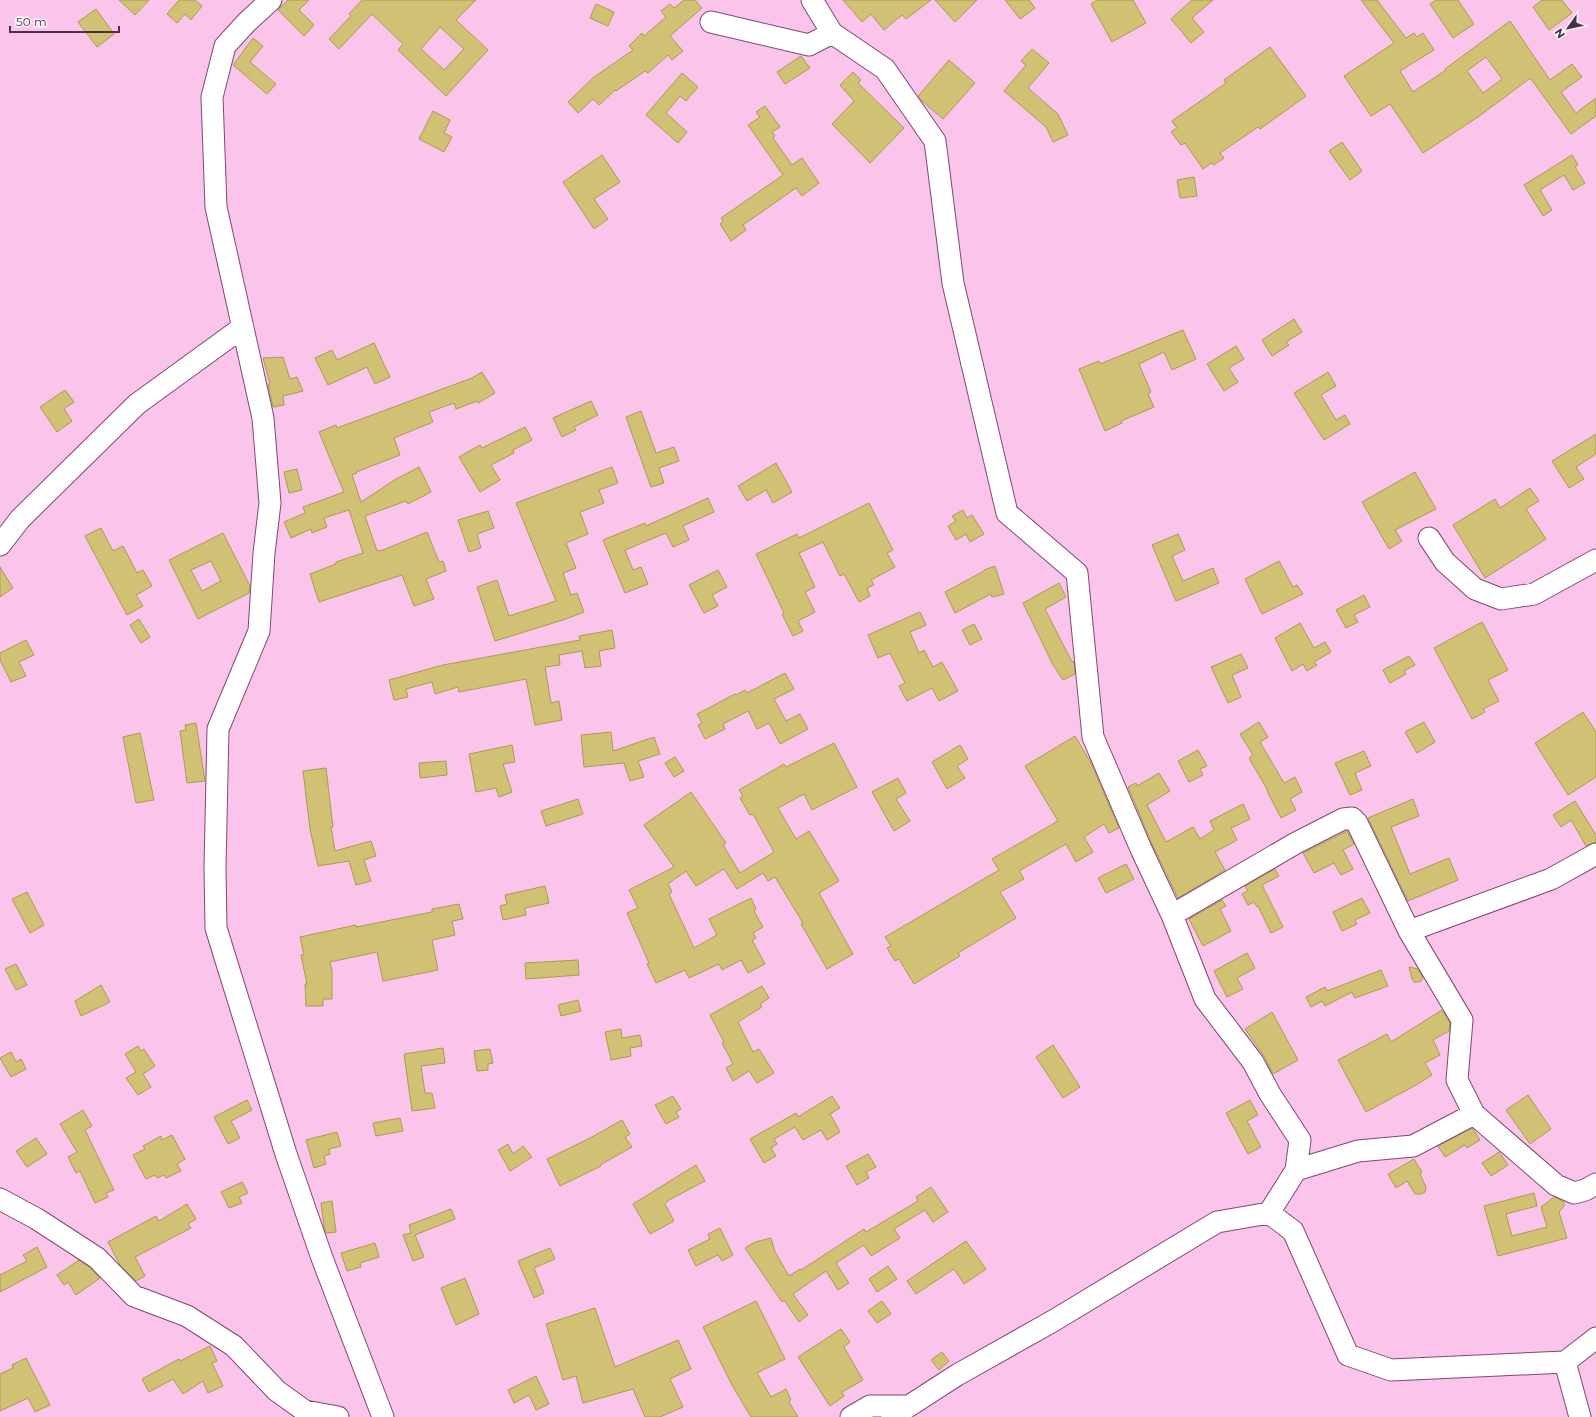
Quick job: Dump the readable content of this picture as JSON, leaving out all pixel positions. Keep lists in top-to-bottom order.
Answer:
{
  "scale_bar": "50 m",
  "north": "bottom left"
}
